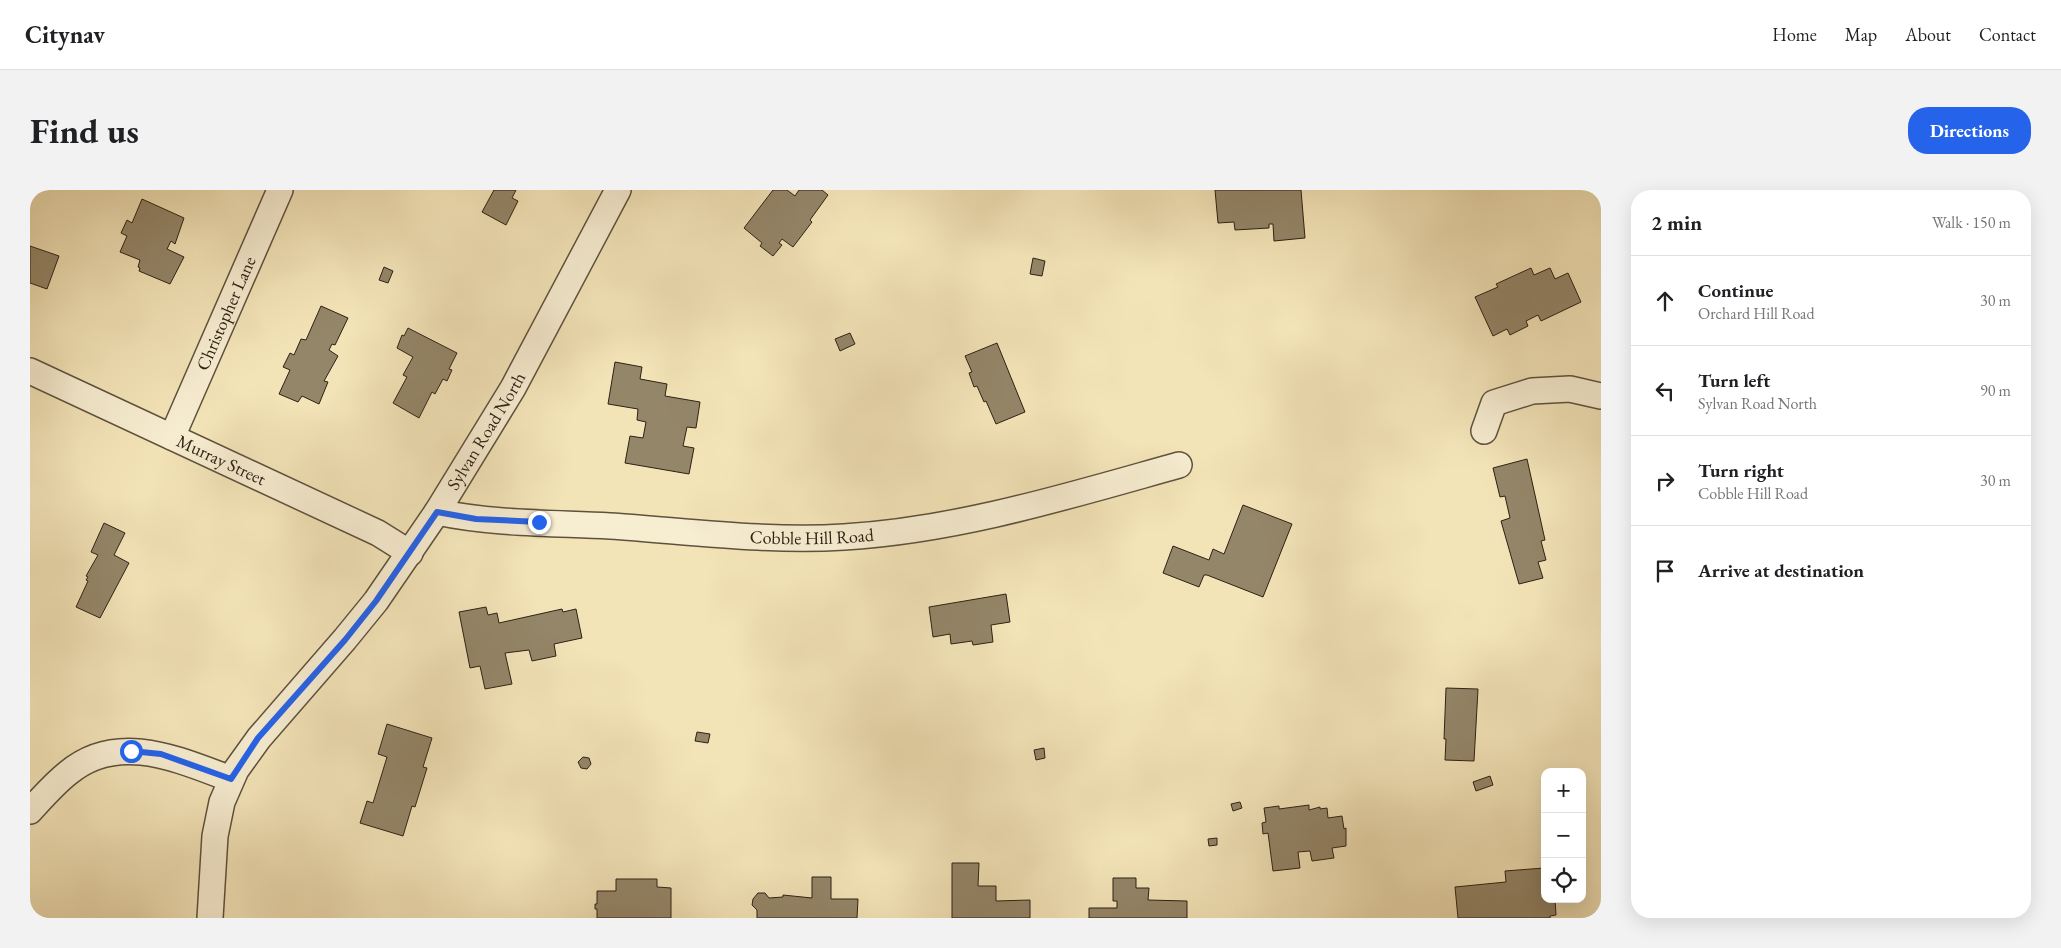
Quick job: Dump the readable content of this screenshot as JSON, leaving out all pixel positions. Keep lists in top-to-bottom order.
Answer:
{
  "streets": {
    "street": [
      "Christopher Lane",
      "Sylvan Road North",
      "Murray Street",
      "Cobble Hill Road"
    ]
  },
  "crossings": [
    ["Christopher Lane", "Murray Street"],
    ["Sylvan Road North", "Murray Street"],
    ["Sylvan Road North", "Cobble Hill Road"]
  ],
  "page": {
    "header": "Citynav",
    "nav": [
      "Home",
      "Map",
      "About",
      "Contact"
    ],
    "buttons": "Directions",
    "title": "Find us",
    "heading": ["2 min", "Walk · 150 m"],
    "list": [
      ["Continue", "Orchard Hill Road", "30 m"],
      ["Turn left", "Sylvan Road North", "90 m"],
      ["Turn right", "Cobble Hill Road", "30 m"],
      "Arrive at destination"
    ],
    "map_buttons": ["+", "−"]
  }
}
